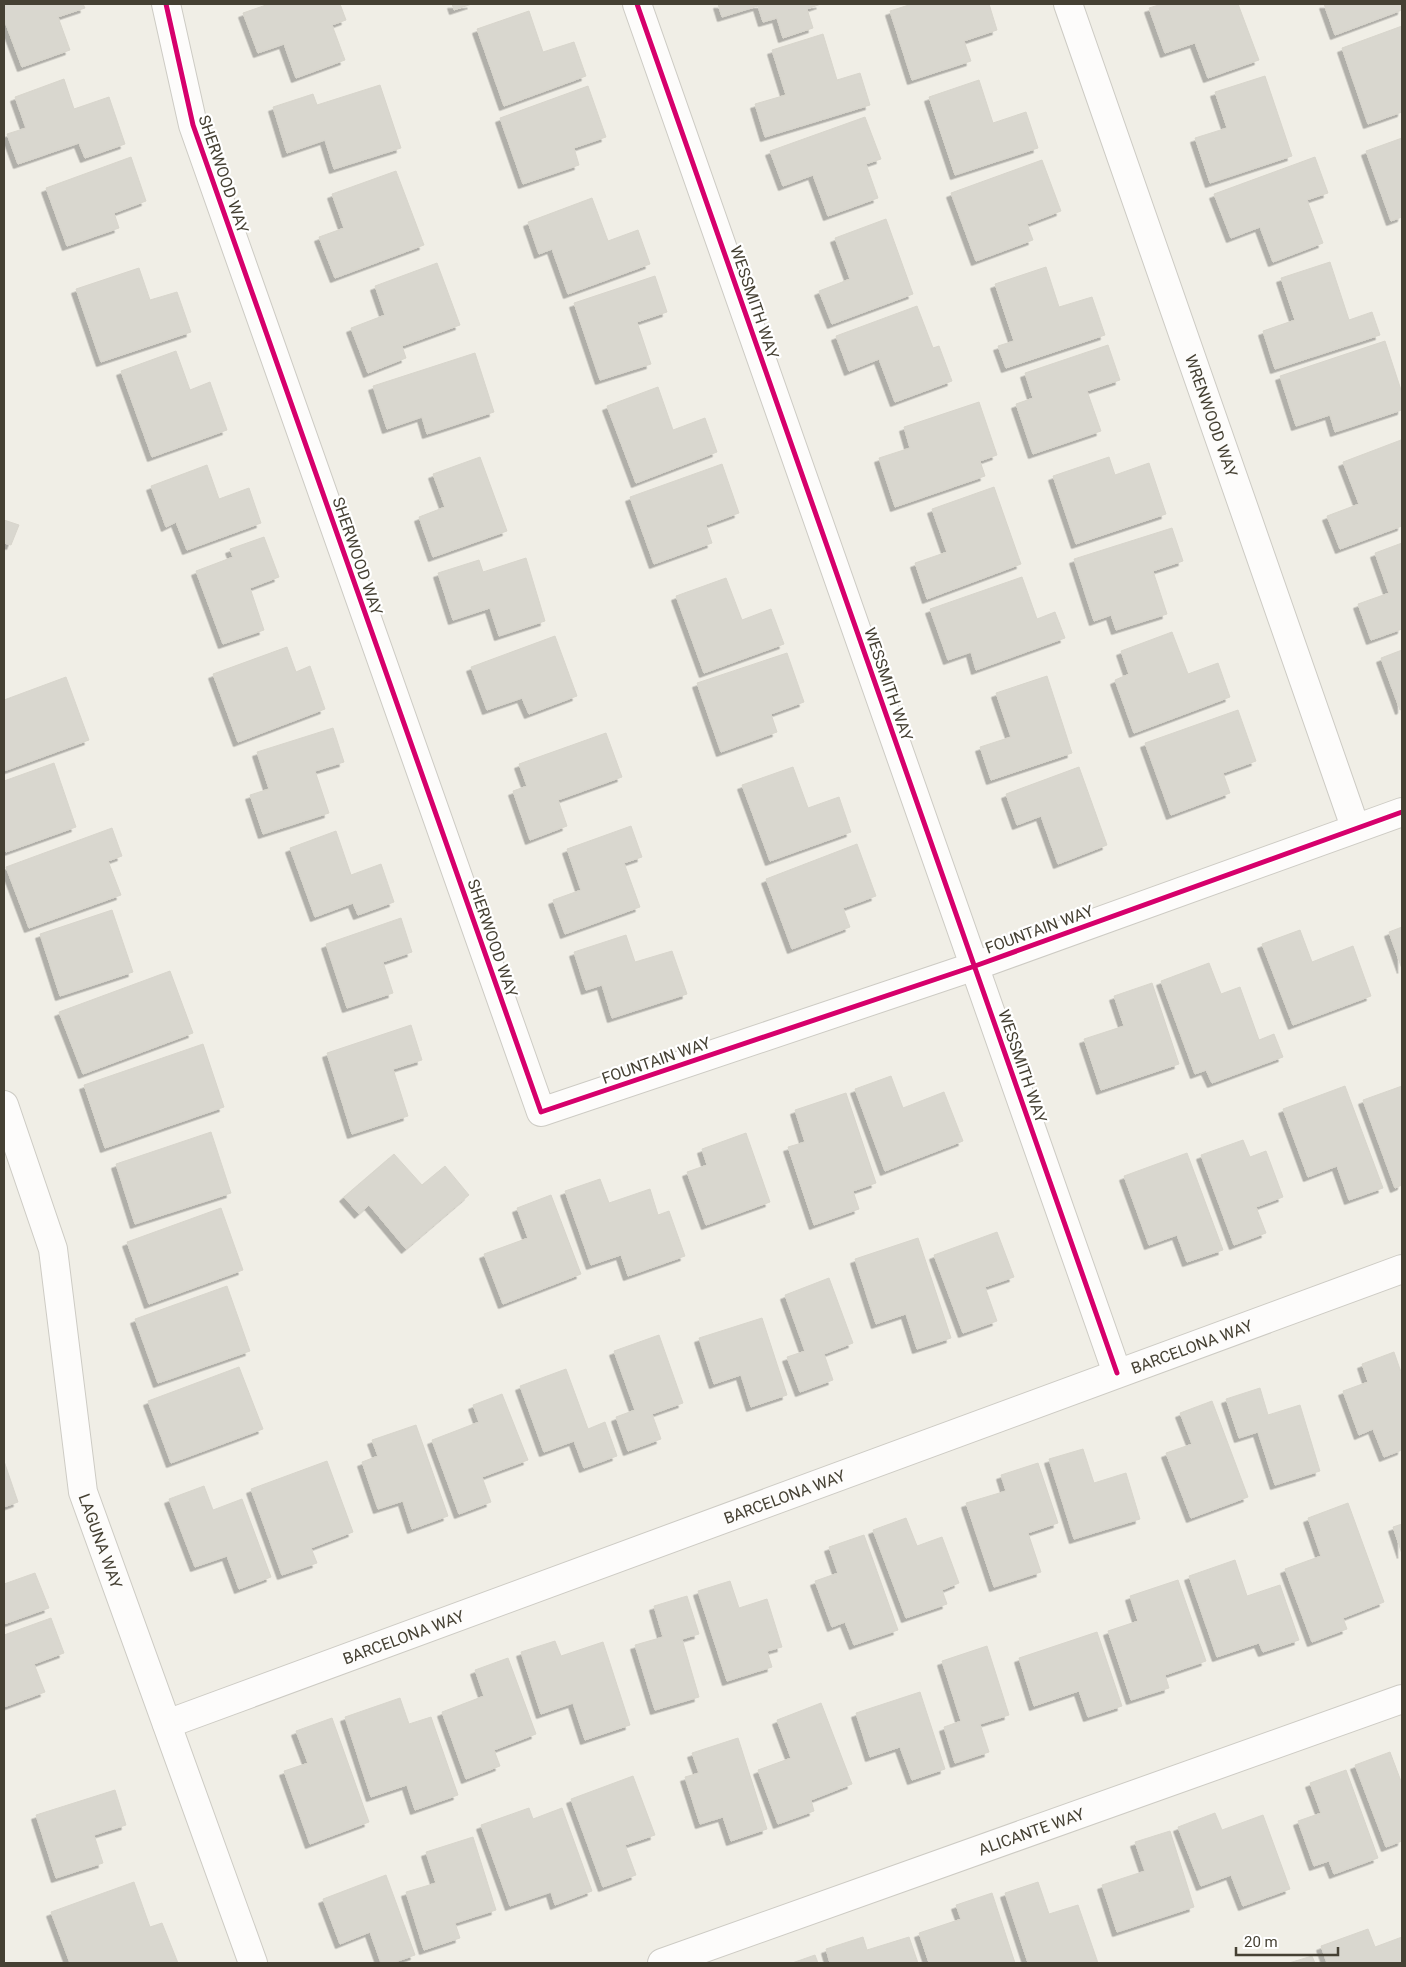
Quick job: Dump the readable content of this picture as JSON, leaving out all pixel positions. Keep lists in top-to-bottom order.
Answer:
{
  "streets": {
    "street": [
      "SHERWOOD WAY",
      "WESSMITH WAY",
      "WRENWOOD WAY",
      "FOUNTAIN WAY",
      "BARCELONA WAY",
      "LAGUNA WAY",
      "ALICANTE WAY"
    ]
  },
  "crossings": [
    ["SHERWOOD WAY", "FOUNTAIN WAY"],
    ["WESSMITH WAY", "FOUNTAIN WAY"],
    ["WESSMITH WAY", "BARCELONA WAY"],
    ["WRENWOOD WAY", "FOUNTAIN WAY"],
    ["BARCELONA WAY", "LAGUNA WAY"]
  ],
  "scale_bar": "20 m"
}
